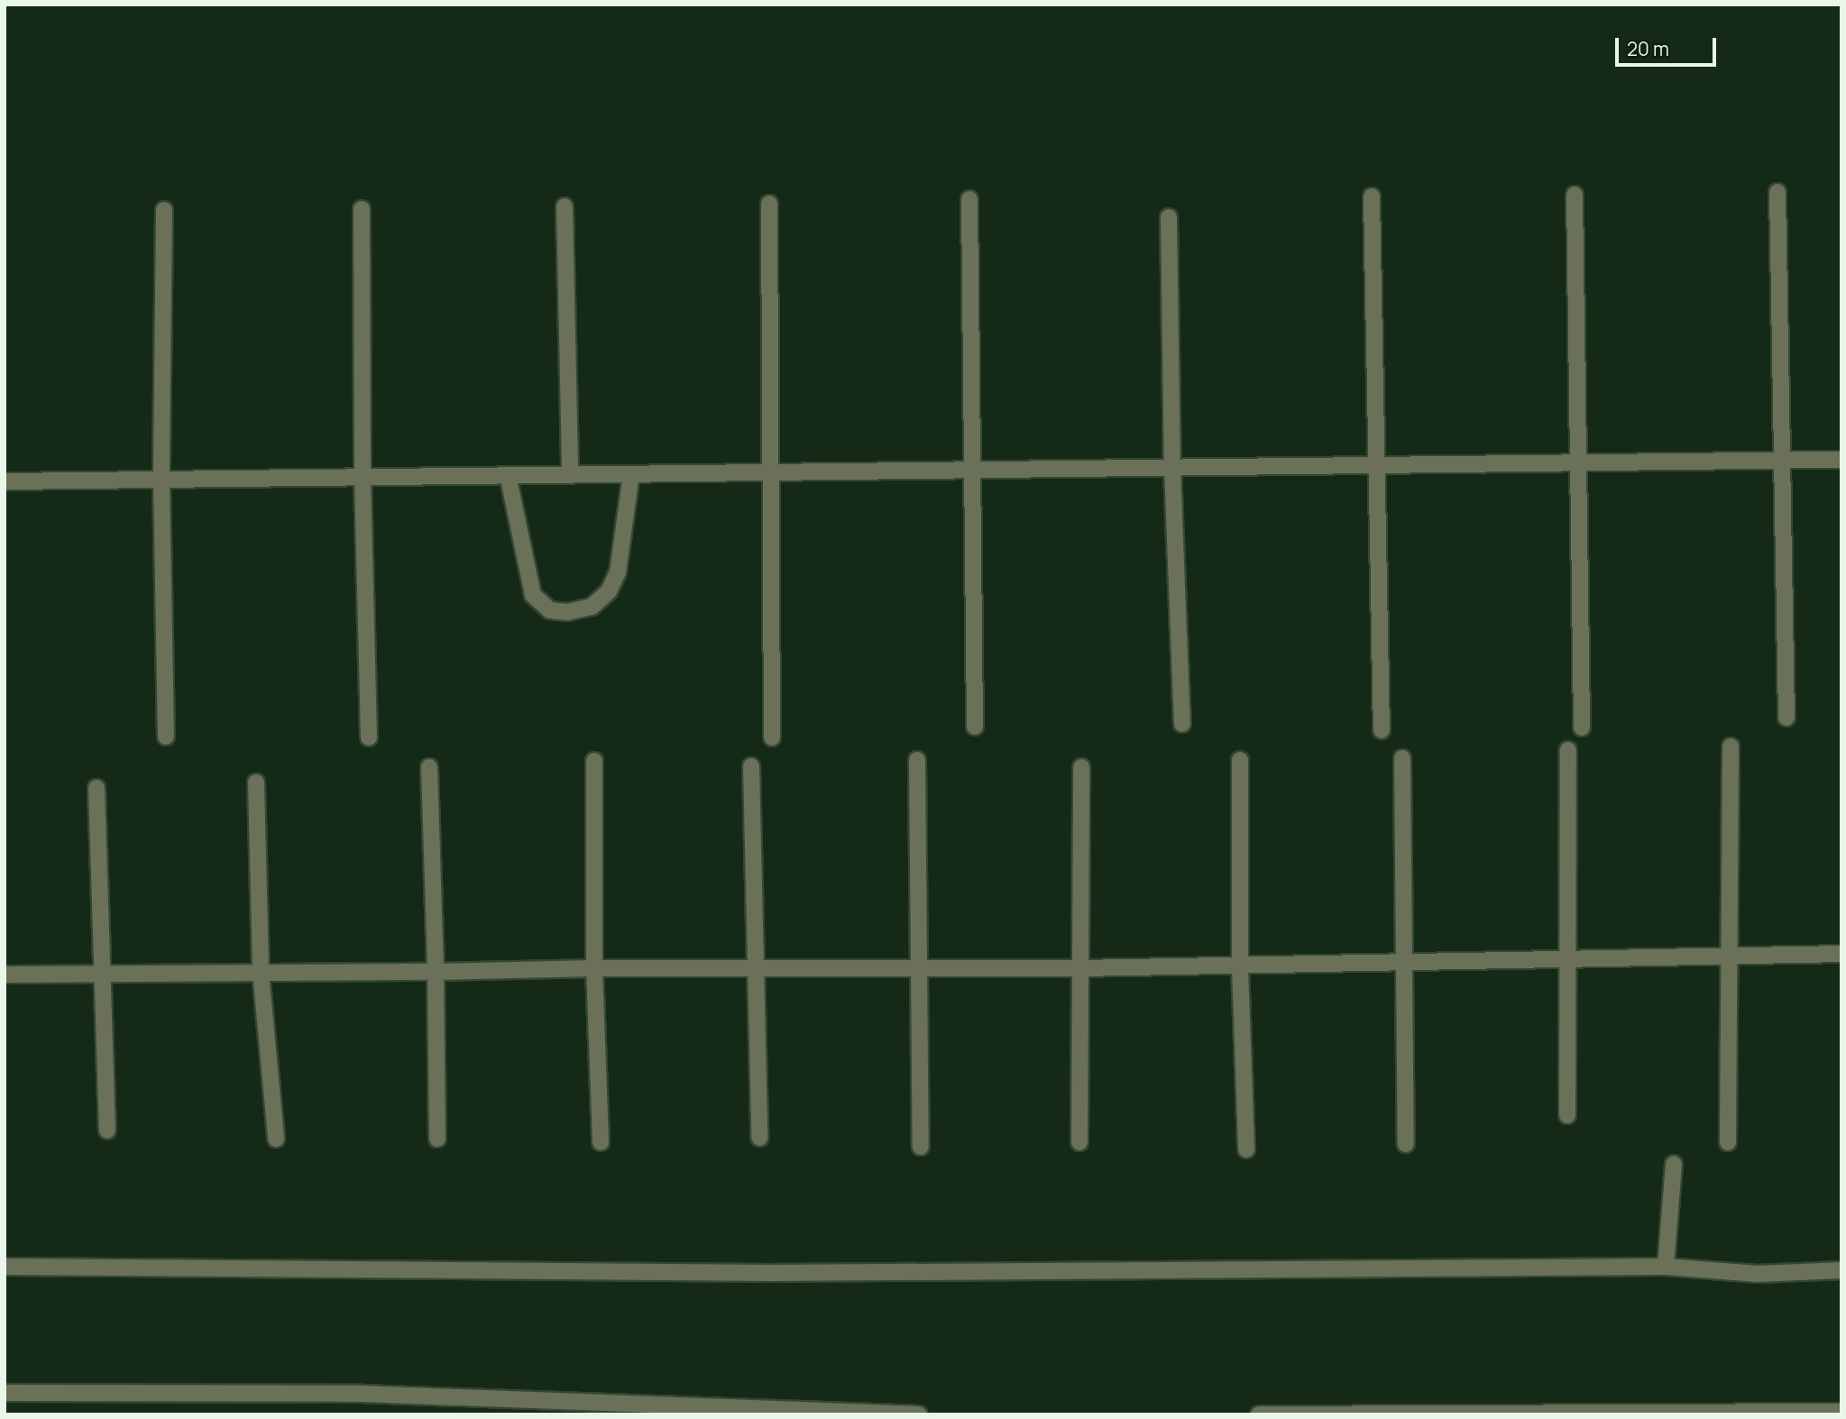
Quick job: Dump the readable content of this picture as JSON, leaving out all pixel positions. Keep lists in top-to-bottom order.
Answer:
{
  "scale_bar": "20 m"
}
